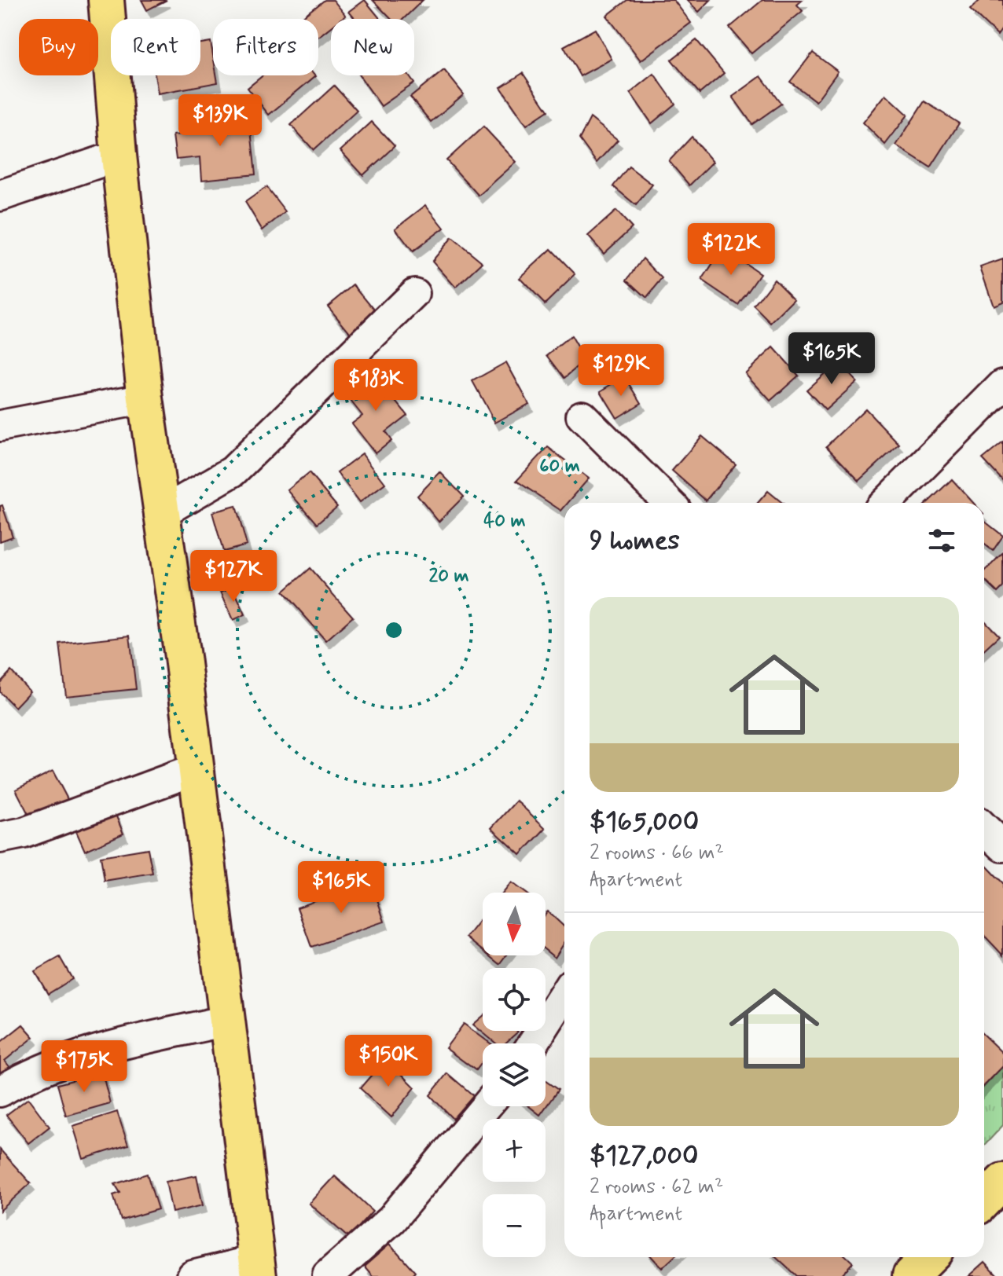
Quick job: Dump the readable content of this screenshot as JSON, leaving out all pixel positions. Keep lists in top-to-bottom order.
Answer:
{
  "north": "bottom",
  "page": {
    "chip": [
      "Buy",
      "Rent",
      "Filters",
      "New"
    ],
    "price": [
      "$139K",
      "$122K",
      "$165K",
      "$129K",
      "$183K",
      "$127K",
      "$165K",
      "$150K",
      "$175K"
    ],
    "heading": "9 homes",
    "list": [
      {
        "name": "$165,000",
        "note": "2 rooms · 66 m² · Apartment"
      },
      {
        "name": "$127,000",
        "note": "2 rooms · 62 m² · Apartment"
      }
    ],
    "map_buttons": ["+", "−"]
  },
  "rings": ["60 m", "40 m", "20 m"]
}
